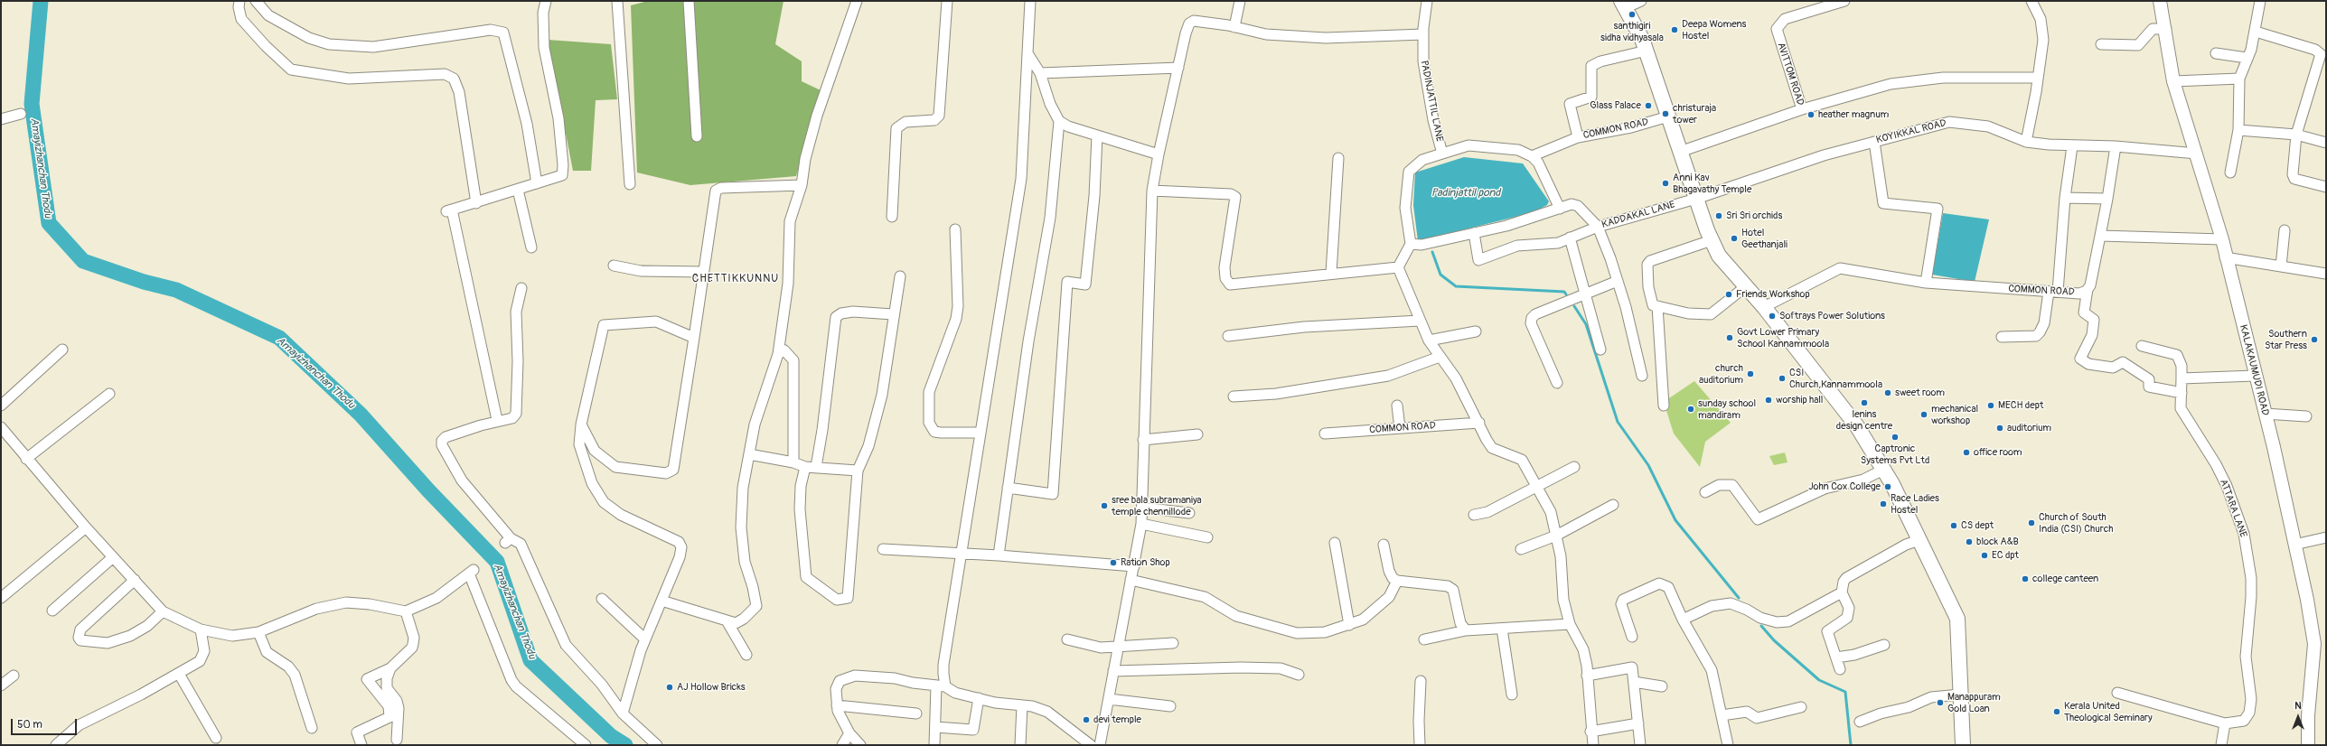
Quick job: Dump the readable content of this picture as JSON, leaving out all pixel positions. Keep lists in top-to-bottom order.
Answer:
{
  "streets": {
    "street": [
      "AVITTOM ROAD",
      "PADINJATTIL LANE",
      "COMMON ROAD",
      "KOYIKKAL ROAD",
      "KADDAKAL LANE",
      "KALAKAUMUDI ROAD",
      "ATTARA LANE"
    ]
  },
  "crossings": [
    ["PADINJATTIL LANE", "KADDAKAL LANE"],
    ["KOYIKKAL ROAD", "KADDAKAL LANE"],
    ["KOYIKKAL ROAD", "KALAKAUMUDI ROAD"]
  ],
  "districts": ["CHETTIKKUNNU"],
  "water": ["Amayizhanchan Thodu", "Padinjattil pond"],
  "places": [
    "santhigiri sidha vidhyasala",
    "Deepa Womens Hostel",
    "Glass Palace",
    "christuraja tower",
    "heather magnum",
    "Anni Kav Bhagavathy Temple",
    "Sri Sri orchids",
    "Hotel Geethanjali",
    "Friends Workshop",
    "Softrays Power Solutions",
    "Govt Lower Primary School Kannammoola",
    "Southern Star Press",
    "church auditorium",
    "CSI Church,Kannammoola",
    "sweet room",
    "worship hall",
    "lenins design centre",
    "MECH dept",
    "sunday school mandiram",
    "mechanical workshop",
    "auditorium",
    "Captronic Systems Pvt Ltd",
    "office room",
    "John Cox College",
    "Race Ladies Hostel",
    "sree bala subramaniya temple chennillode",
    "Church of South India (CSI) Church",
    "CS dept",
    "block A&B",
    "EC dpt",
    "Ration Shop",
    "college canteen",
    "AJ Hollow Bricks",
    "Manappuram Gold Loan",
    "Kerala United Theological Seminary",
    "devi temple"
  ],
  "scale_bar": "50 m",
  "north": "top"
}
